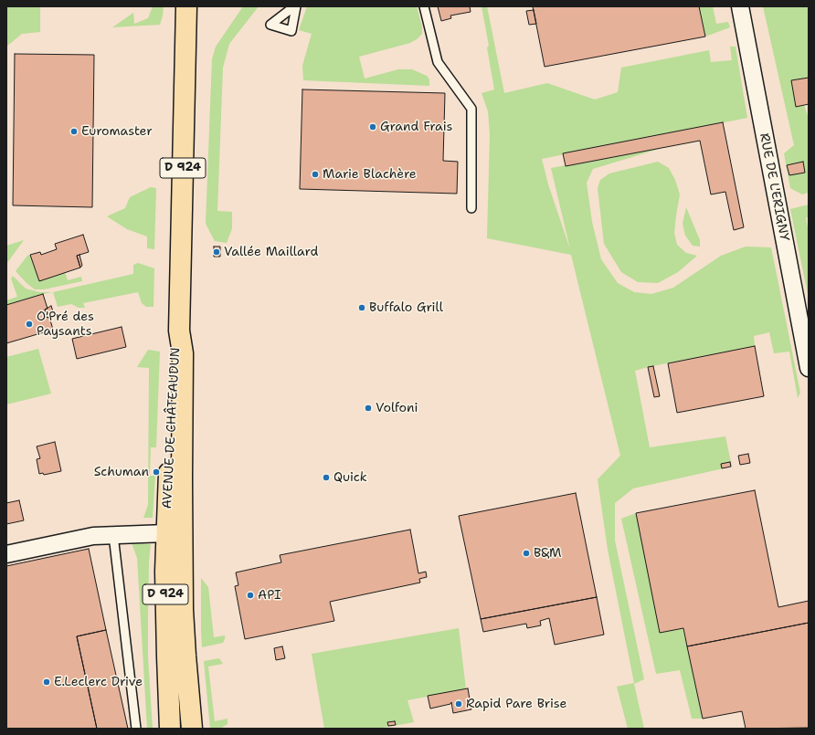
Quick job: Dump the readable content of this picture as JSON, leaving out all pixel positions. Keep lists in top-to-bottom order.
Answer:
{
  "streets": {
    "main road": ["D 924", "AVENUE DE CHÂTEAUDUN"],
    "street": ["RUE DE L'ERIGNY"]
  },
  "crossings": [
    ["D 924", "AVENUE DE CHÂTEAUDUN"]
  ],
  "places": [
    "Grand Frais",
    "Euromaster",
    "Marie Blachère",
    "Vallée Maillard",
    "Buffalo Grill",
    "O'Pré des Paysants",
    "Volfoni",
    "Schuman",
    "Quick",
    "B&M",
    "API",
    "E.Leclerc Drive",
    "Rapid Pare Brise"
  ]
}
